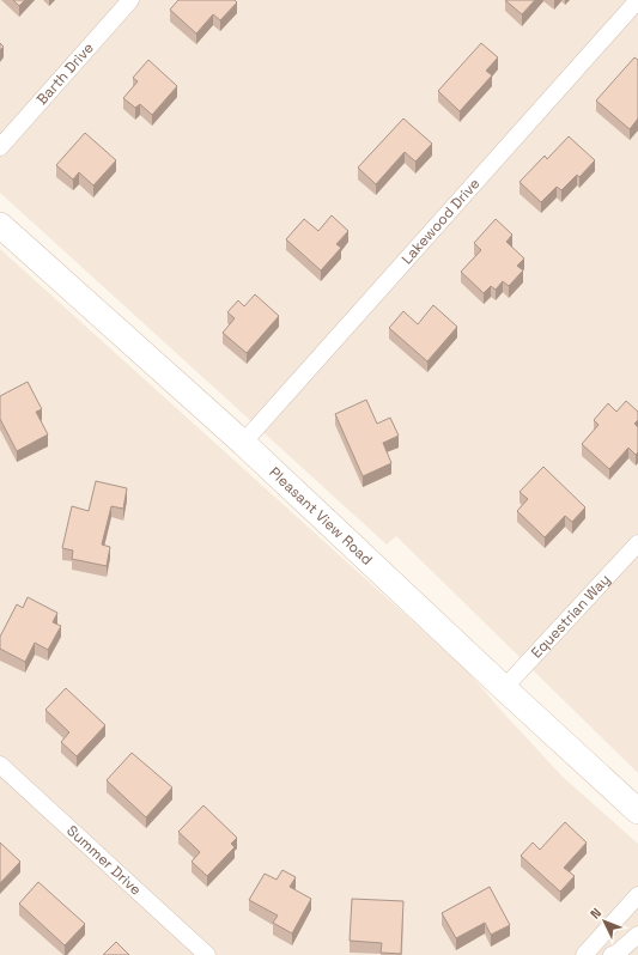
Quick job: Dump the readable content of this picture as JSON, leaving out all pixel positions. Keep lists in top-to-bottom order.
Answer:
{
  "streets": {
    "main road": ["Pleasant View Road"],
    "street": [
      "Barth Drive",
      "Lakewood Drive",
      "Equestrian Way",
      "Summer Drive"
    ]
  },
  "crossings": [
    ["Lakewood Drive", "Pleasant View Road"],
    ["Pleasant View Road", "Equestrian Way"]
  ],
  "north": "top left"
}
